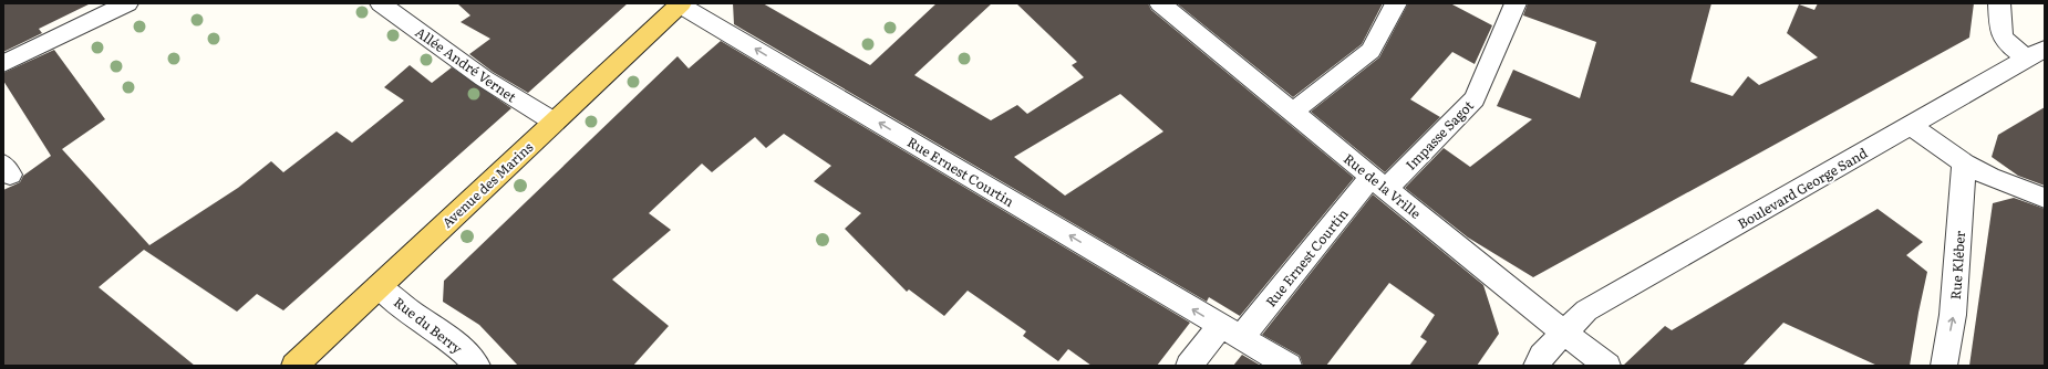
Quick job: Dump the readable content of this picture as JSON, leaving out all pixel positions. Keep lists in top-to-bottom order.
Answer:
{
  "streets": {
    "main road": ["Avenue des Marins"],
    "street": [
      "Allée André Vernet",
      "Impasse Sagot",
      "Rue Ernest Courtin",
      "Rue de la Vrille",
      "Boulevard George Sand",
      "Rue Kléber",
      "Rue du Berry"
    ]
  },
  "crossings": [
    ["Allée André Vernet", "Avenue des Marins"],
    ["Impasse Sagot", "Rue Ernest Courtin"],
    ["Impasse Sagot", "Rue de la Vrille"],
    ["Rue Ernest Courtin", "Avenue des Marins"],
    ["Rue Ernest Courtin", "Rue de la Vrille"],
    ["Avenue des Marins", "Rue du Berry"],
    ["Rue de la Vrille", "Boulevard George Sand"]
  ],
  "one_way": ["Rue Ernest Courtin", "Rue Kléber"]
}
